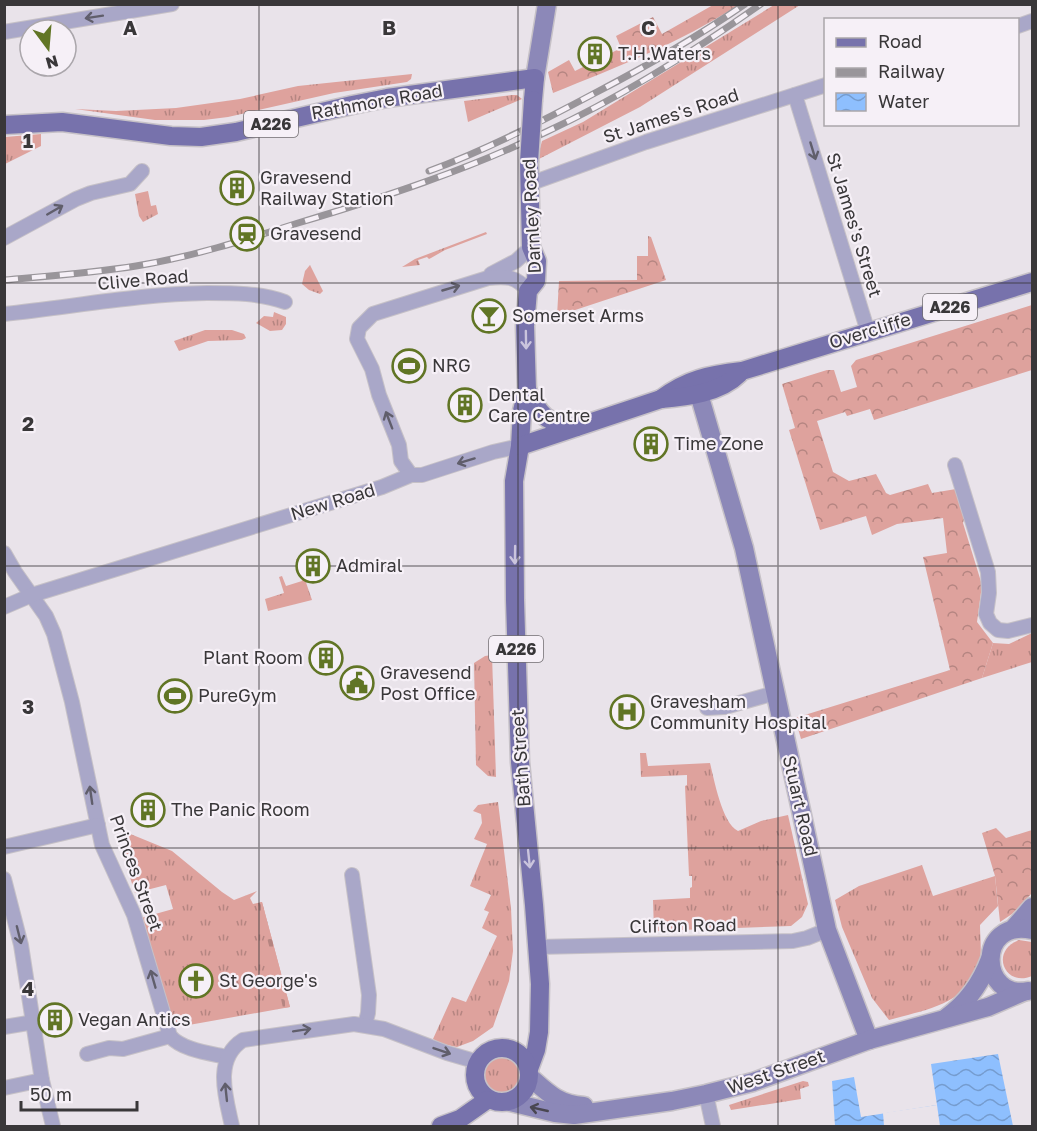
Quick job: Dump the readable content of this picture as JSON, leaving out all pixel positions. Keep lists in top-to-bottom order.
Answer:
{
  "streets": {
    "main road": [
      "Rathmore Road",
      "A226",
      "Darnley Road",
      "Overcliffe",
      "New Road",
      "Bath Street",
      "Stuart Road",
      "West Street"
    ],
    "street": [
      "St James's Road",
      "St James's Street",
      "Clive Road",
      "Princes Street",
      "Clifton Road"
    ]
  },
  "crossings": [
    ["Rathmore Road", "Darnley Road"],
    ["St James's Road", "Darnley Road"],
    ["St James's Road", "St James's Street"],
    ["A226", "Darnley Road"],
    ["A226", "New Road"],
    ["A226", "Bath Street"],
    ["St James's Street", "Overcliffe"],
    ["Overcliffe", "New Road"],
    ["New Road", "Bath Street"],
    ["New Road", "Stuart Road"],
    ["New Road", "Princes Street"],
    ["Bath Street", "Clifton Road"],
    ["Bath Street", "West Street"],
    ["Stuart Road", "Clifton Road"],
    ["Stuart Road", "West Street"]
  ],
  "one_way": ["St James's Street", "Bath Street", "Princes Street"],
  "places": {
    "building": [
      "T.H.Waters",
      "Gravesend Railway Station",
      "Dental Care Centre",
      "Time Zone",
      "Admiral",
      "Plant Room",
      "The Panic Room",
      "Vegan Antics"
    ],
    "station": ["Gravesend"],
    "bar": ["Somerset Arms"],
    "sports": ["NRG", "PureGym"],
    "public building": ["Gravesend Post Office"],
    "hospital": ["Gravesham Community Hospital"],
    "church": ["St George's"]
  },
  "legend": ["Road", "Railway", "Water"],
  "scale_bar": "50 m",
  "north": "bottom",
  "grid": {
    "columns": ["A", "B", "C"],
    "rows": [
      "1",
      "2",
      "3",
      "4"
    ]
  }
}
